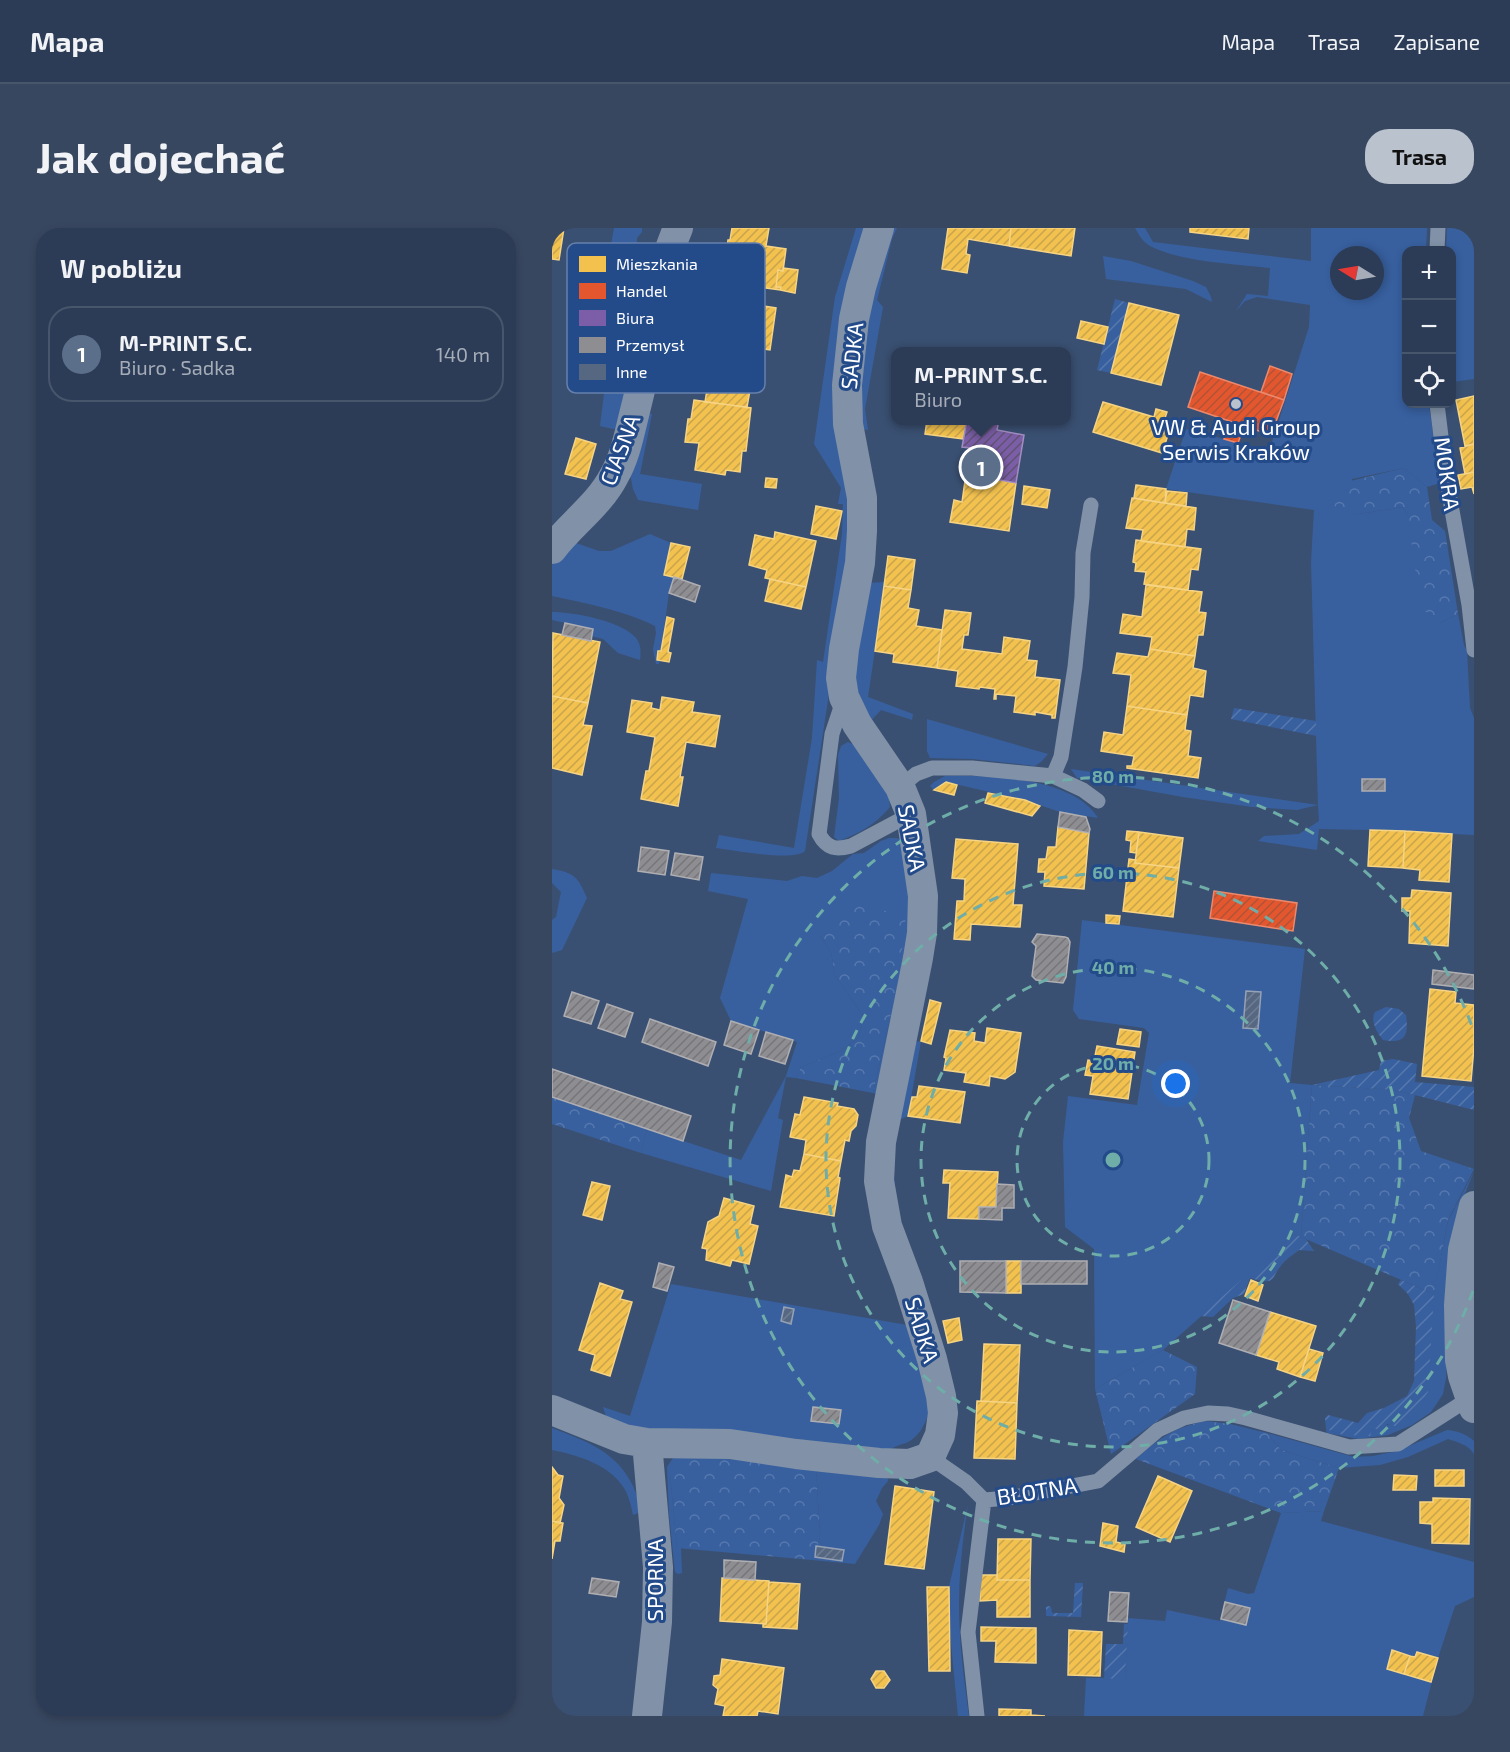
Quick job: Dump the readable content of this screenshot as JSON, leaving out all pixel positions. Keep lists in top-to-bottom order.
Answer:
{
  "streets": {
    "street": ["SADKA", "CIASNA", "SPORNA"],
    "lane": ["MOKRA", "BŁOTNA"]
  },
  "crossings": [
    ["SADKA", "BŁOTNA"]
  ],
  "places": ["VW & Audi Group Serwis Kraków"],
  "legend": [
    "Mieszkania",
    "Handel",
    "Biura",
    "Przemysł",
    "Inne"
  ],
  "north": "left",
  "page": {
    "header": "Mapa",
    "nav": ["Mapa", "Trasa", "Zapisane"],
    "buttons": "Trasa",
    "title": "Jak dojechać",
    "heading": "W pobliżu",
    "map_buttons": ["+", "−"],
    "list": [
      {
        "mark": "1",
        "name": "M-PRINT S.C.",
        "note": "Biuro · Sadka",
        "value": "140 m"
      }
    ],
    "popup": ["M-PRINT S.C.", "Biuro"],
    "pins": "1"
  },
  "rings": [
    "80 m",
    "60 m",
    "40 m",
    "20 m"
  ]
}
